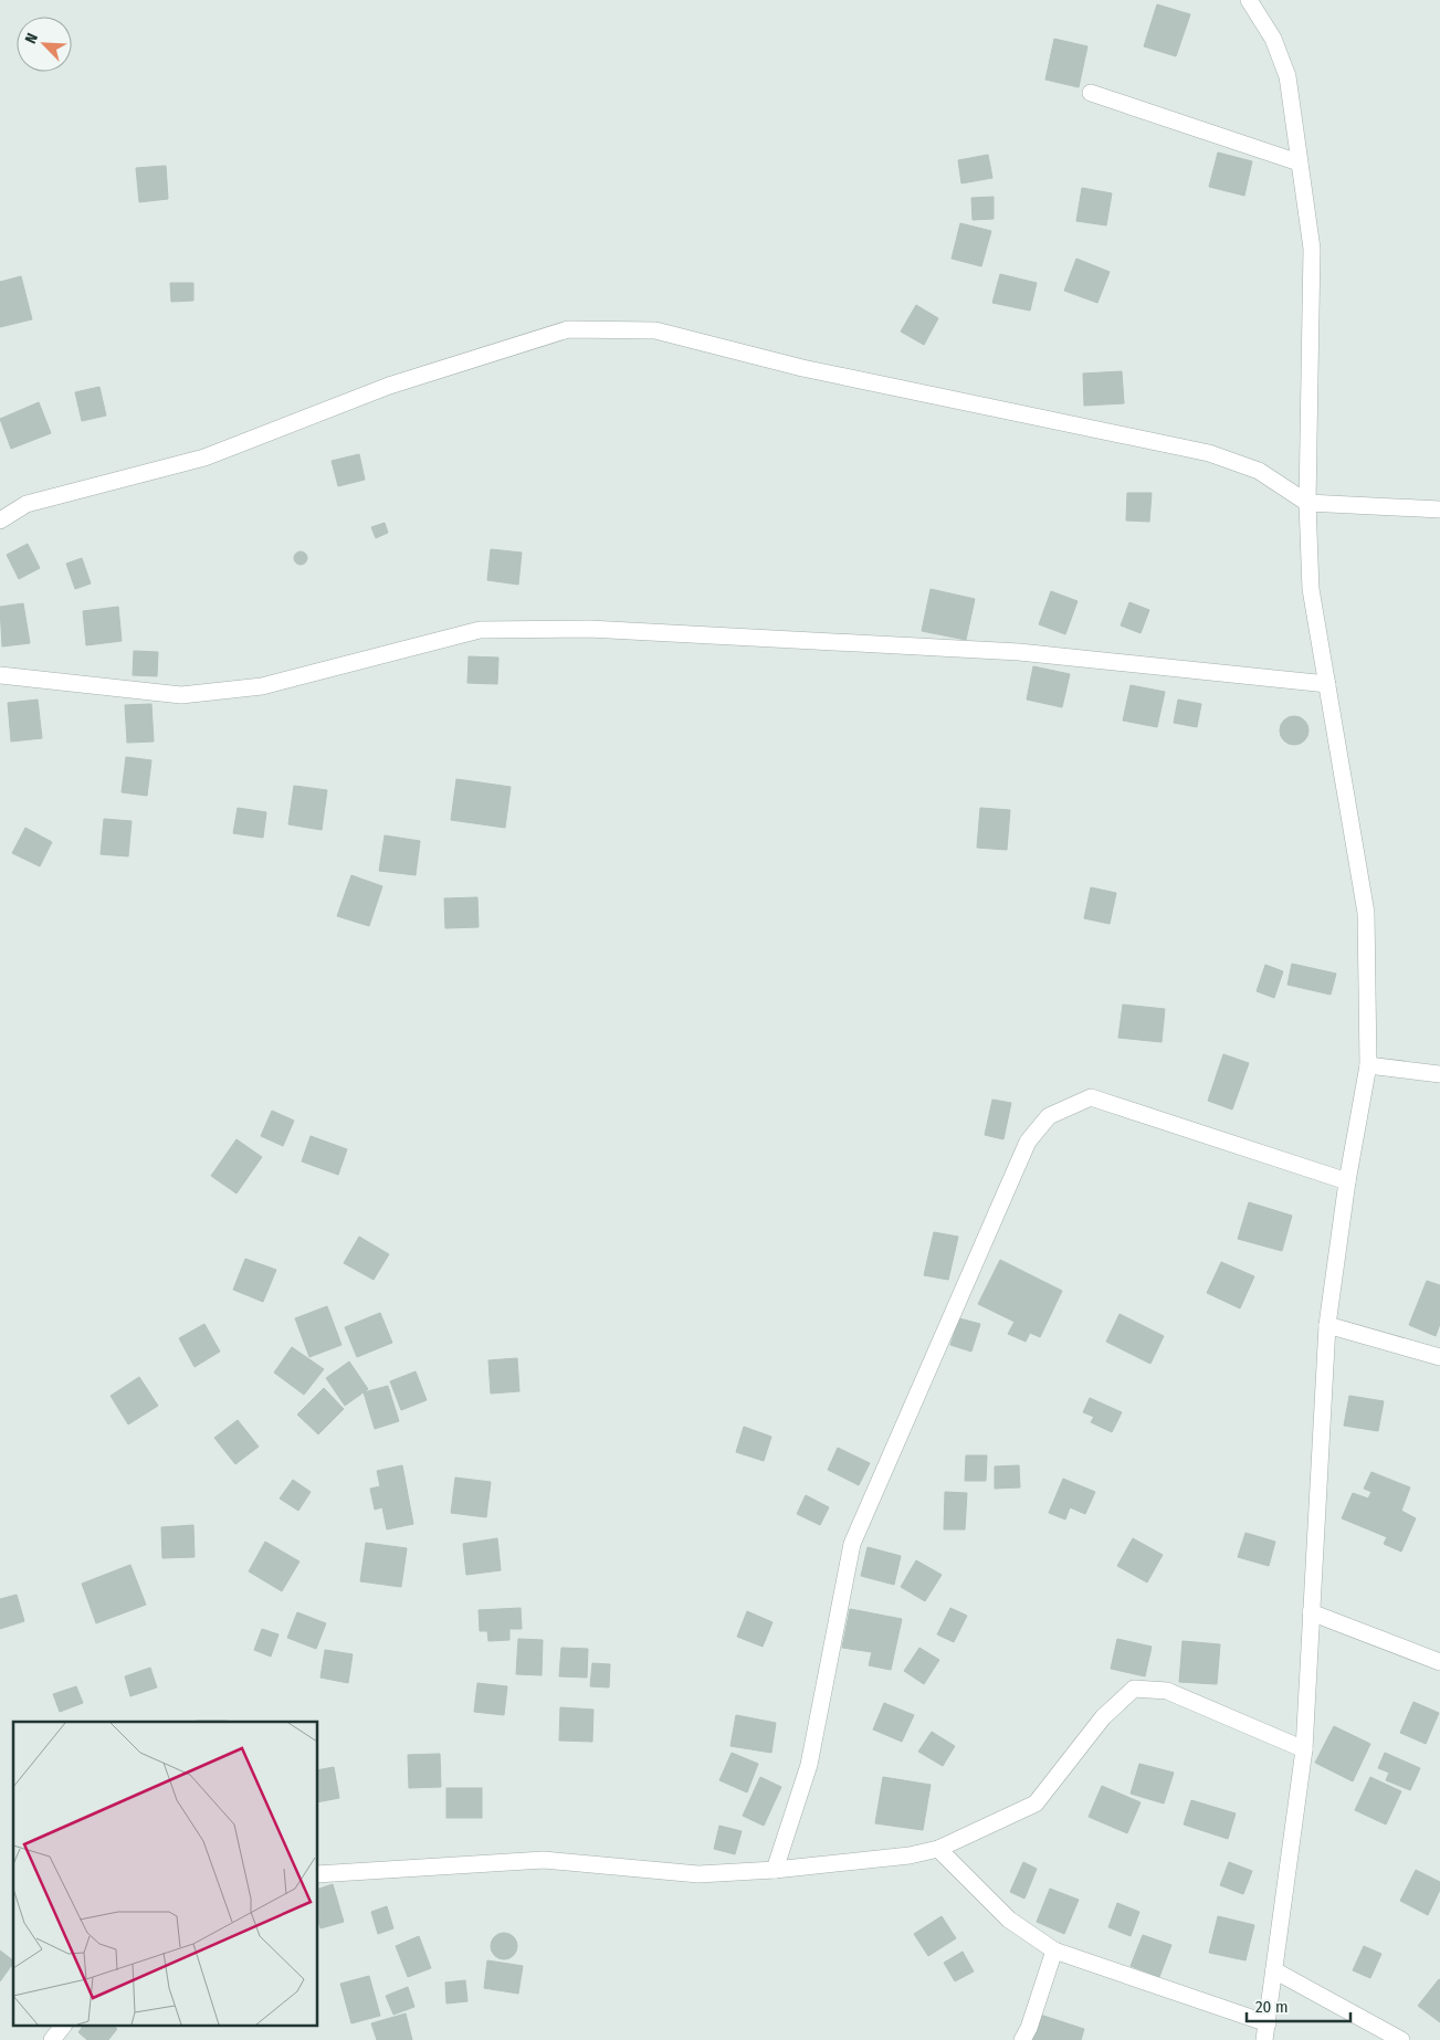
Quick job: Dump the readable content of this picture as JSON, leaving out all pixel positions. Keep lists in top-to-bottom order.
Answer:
{
  "scale_bar": "20 m",
  "north": "top left"
}
